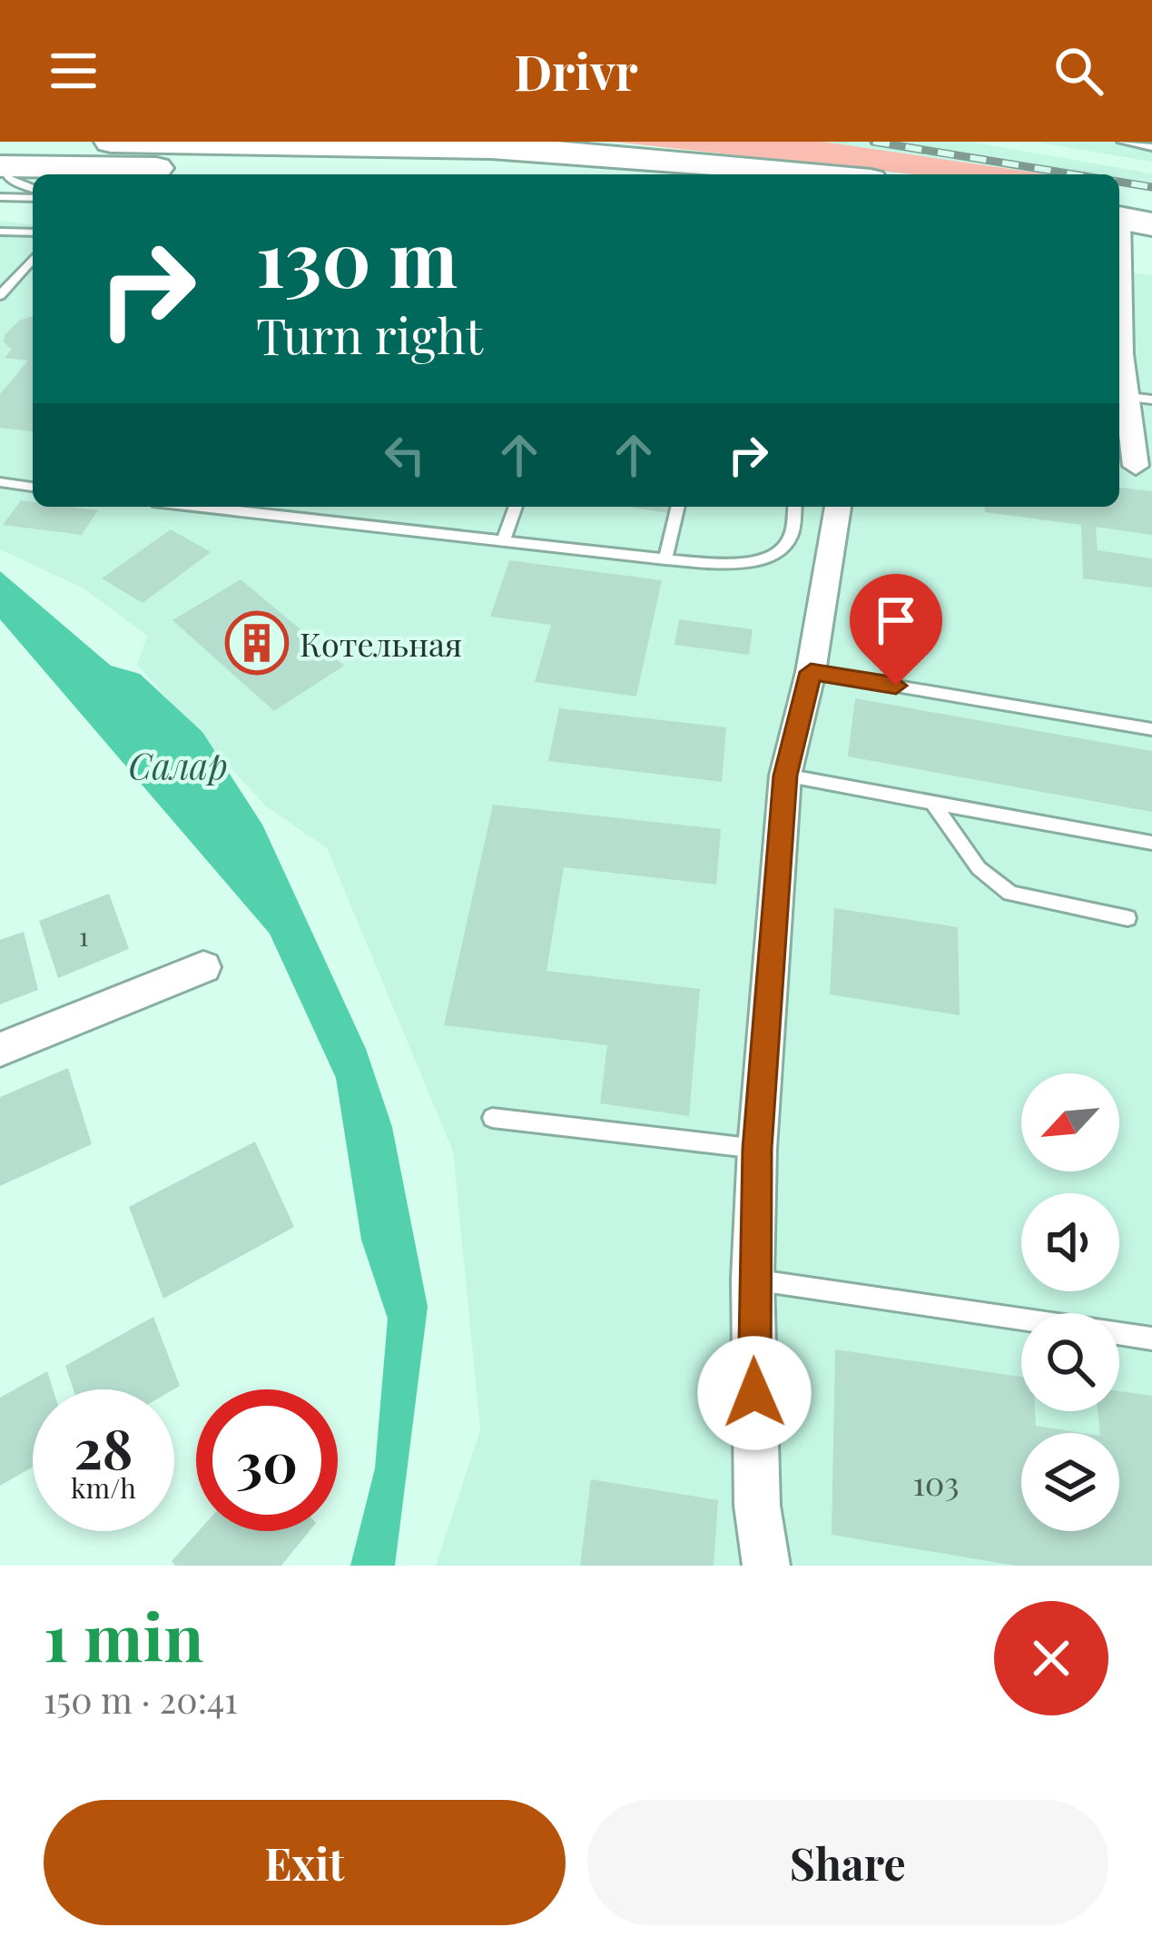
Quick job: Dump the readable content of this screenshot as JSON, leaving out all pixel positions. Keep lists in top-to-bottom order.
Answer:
{
  "water": ["Салар"],
  "places": {
    "building": ["Котельная"]
  },
  "house_numbers": ["1", "103"],
  "north": "bottom left",
  "page": {
    "header": "Drivr",
    "turn": ["130 m", "Turn right"],
    "speed": "28 km/h",
    "limit": "30",
    "heading": ["1 min", "150 m · 20:41"],
    "buttons": ["Exit", "Share"]
  }
}
